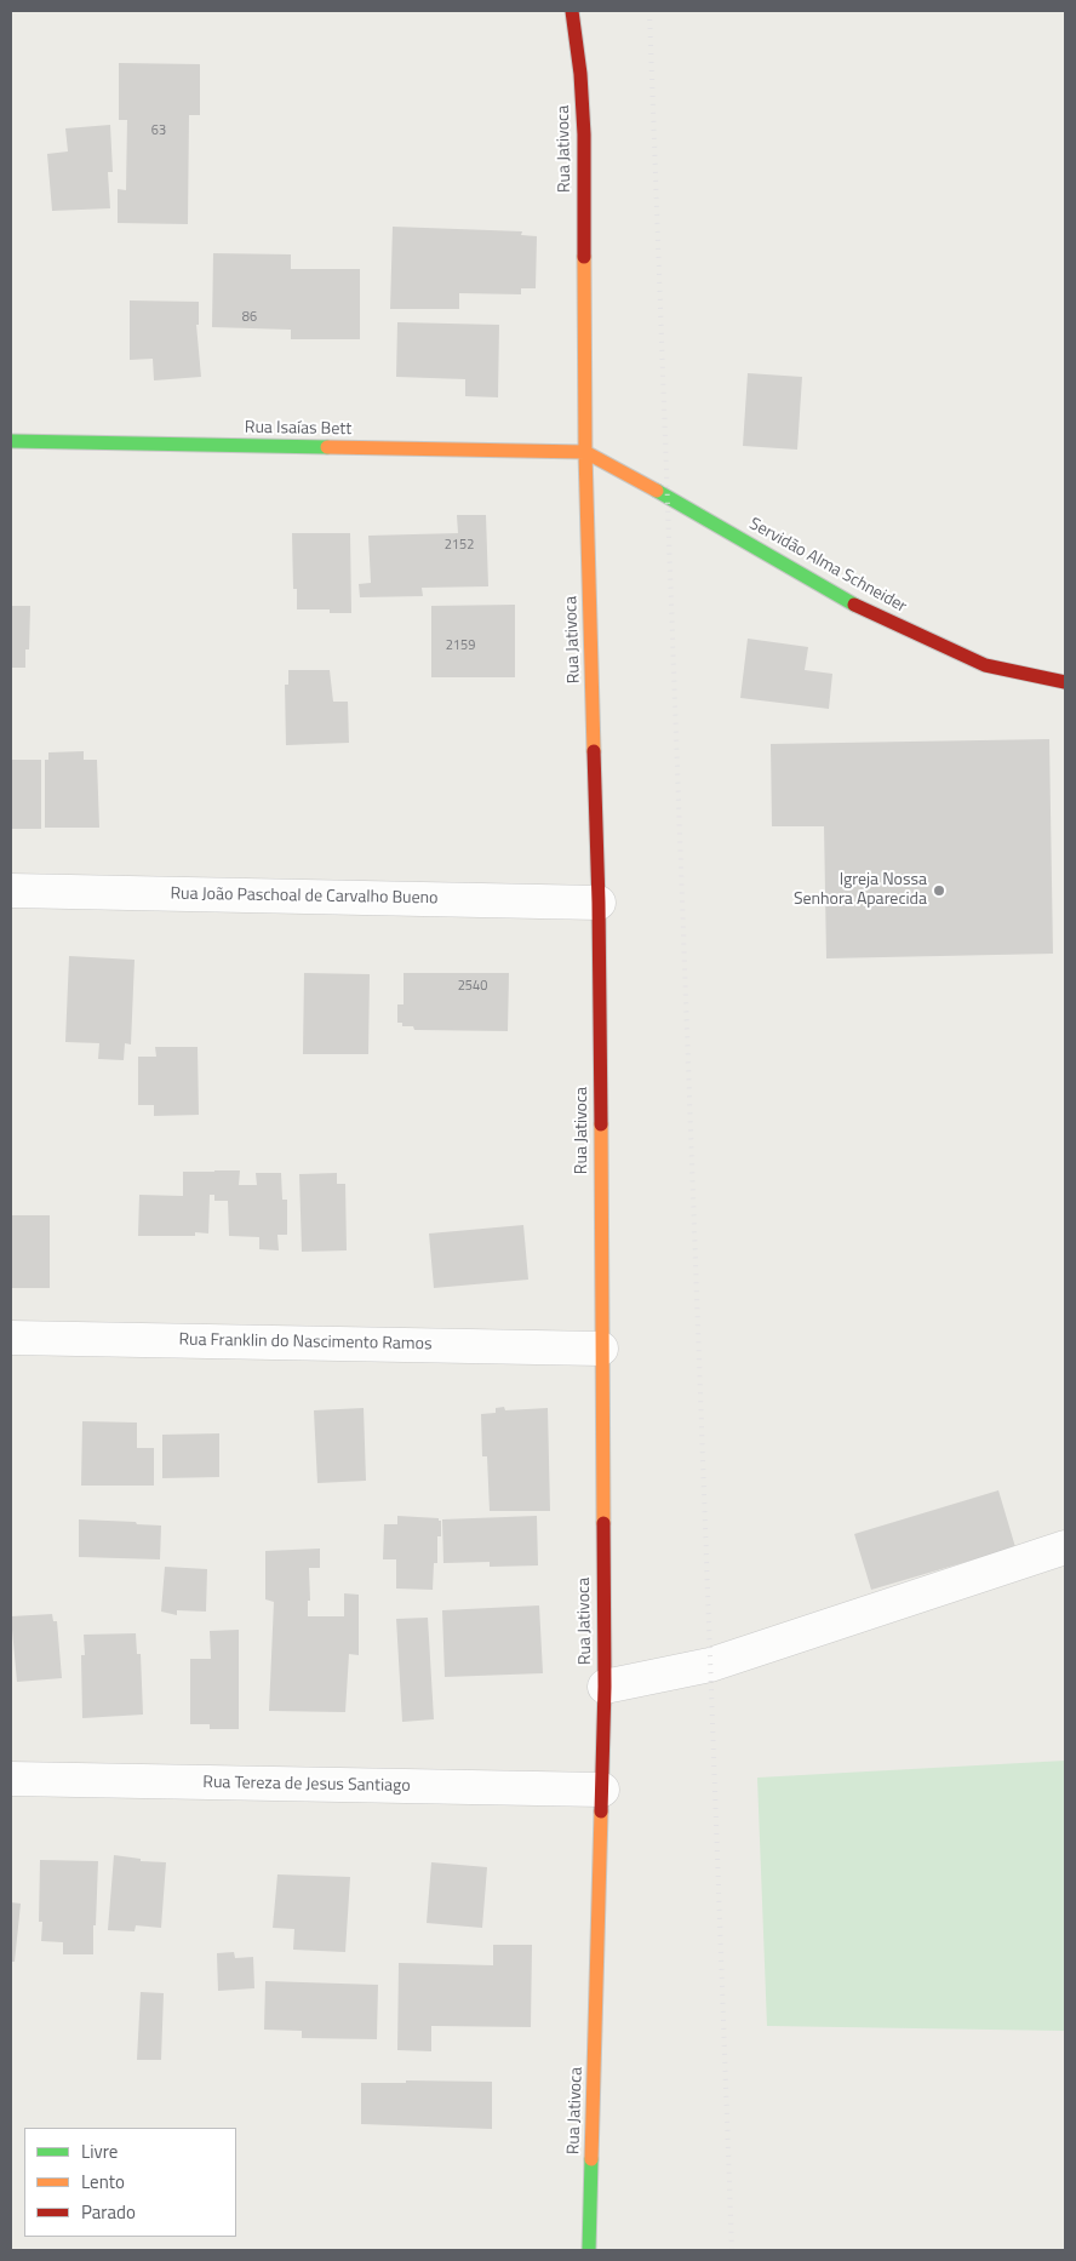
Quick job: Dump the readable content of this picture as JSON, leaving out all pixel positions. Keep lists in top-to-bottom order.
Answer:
{
  "streets": {
    "street": [
      "Rua Jativoca",
      "Rua Isaías Bett",
      "Servidão Alma Schneider",
      "Rua João Paschoal de Carvalho Bueno",
      "Rua Franklin do Nascimento Ramos",
      "Rua Tereza de Jesus Santiago"
    ]
  },
  "crossings": [
    ["Rua Jativoca", "Rua Isaías Bett"],
    ["Rua Jativoca", "Servidão Alma Schneider"],
    ["Rua Jativoca", "Rua João Paschoal de Carvalho Bueno"],
    ["Rua Jativoca", "Rua Franklin do Nascimento Ramos"],
    ["Rua Jativoca", "Rua Tereza de Jesus Santiago"],
    ["Rua Isaías Bett", "Servidão Alma Schneider"]
  ],
  "places": ["Igreja Nossa Senhora Aparecida"],
  "house_numbers": [
    "63",
    "86",
    "2152",
    "2159",
    "2540"
  ],
  "legend": ["Livre", "Lento", "Parado"]
}
